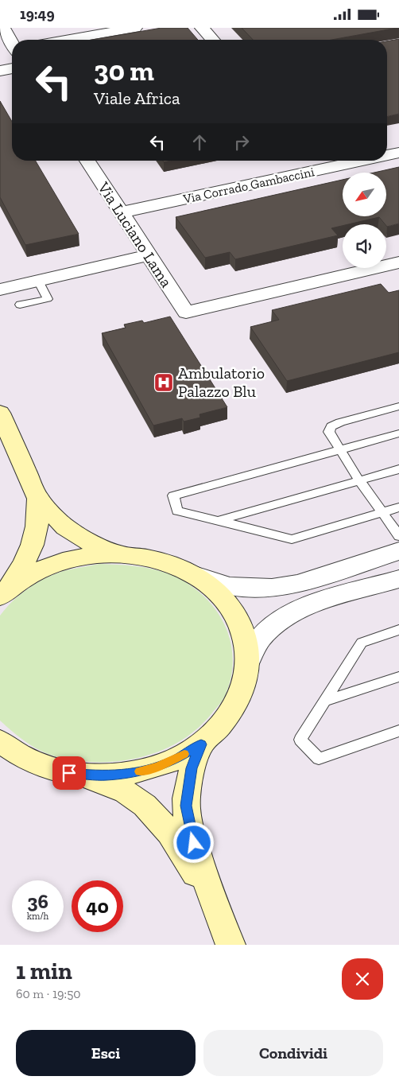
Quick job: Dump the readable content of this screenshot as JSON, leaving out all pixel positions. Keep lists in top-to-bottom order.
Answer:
{
  "streets": {
    "street": ["Via Corrado Gambaccini", "Via Luciano Lama"]
  },
  "crossings": [
    ["Via Corrado Gambaccini", "Via Luciano Lama"]
  ],
  "places": {
    "hospital": ["Ambulatorio Palazzo Blu"]
  },
  "north": "bottom left",
  "page": {
    "status": "19:49",
    "turn": ["30 m", "Viale Africa"],
    "speed": "36 km/h",
    "limit": "40",
    "heading": ["1 min", "60 m · 19:50"],
    "buttons": ["Esci", "Condividi"]
  }
}
